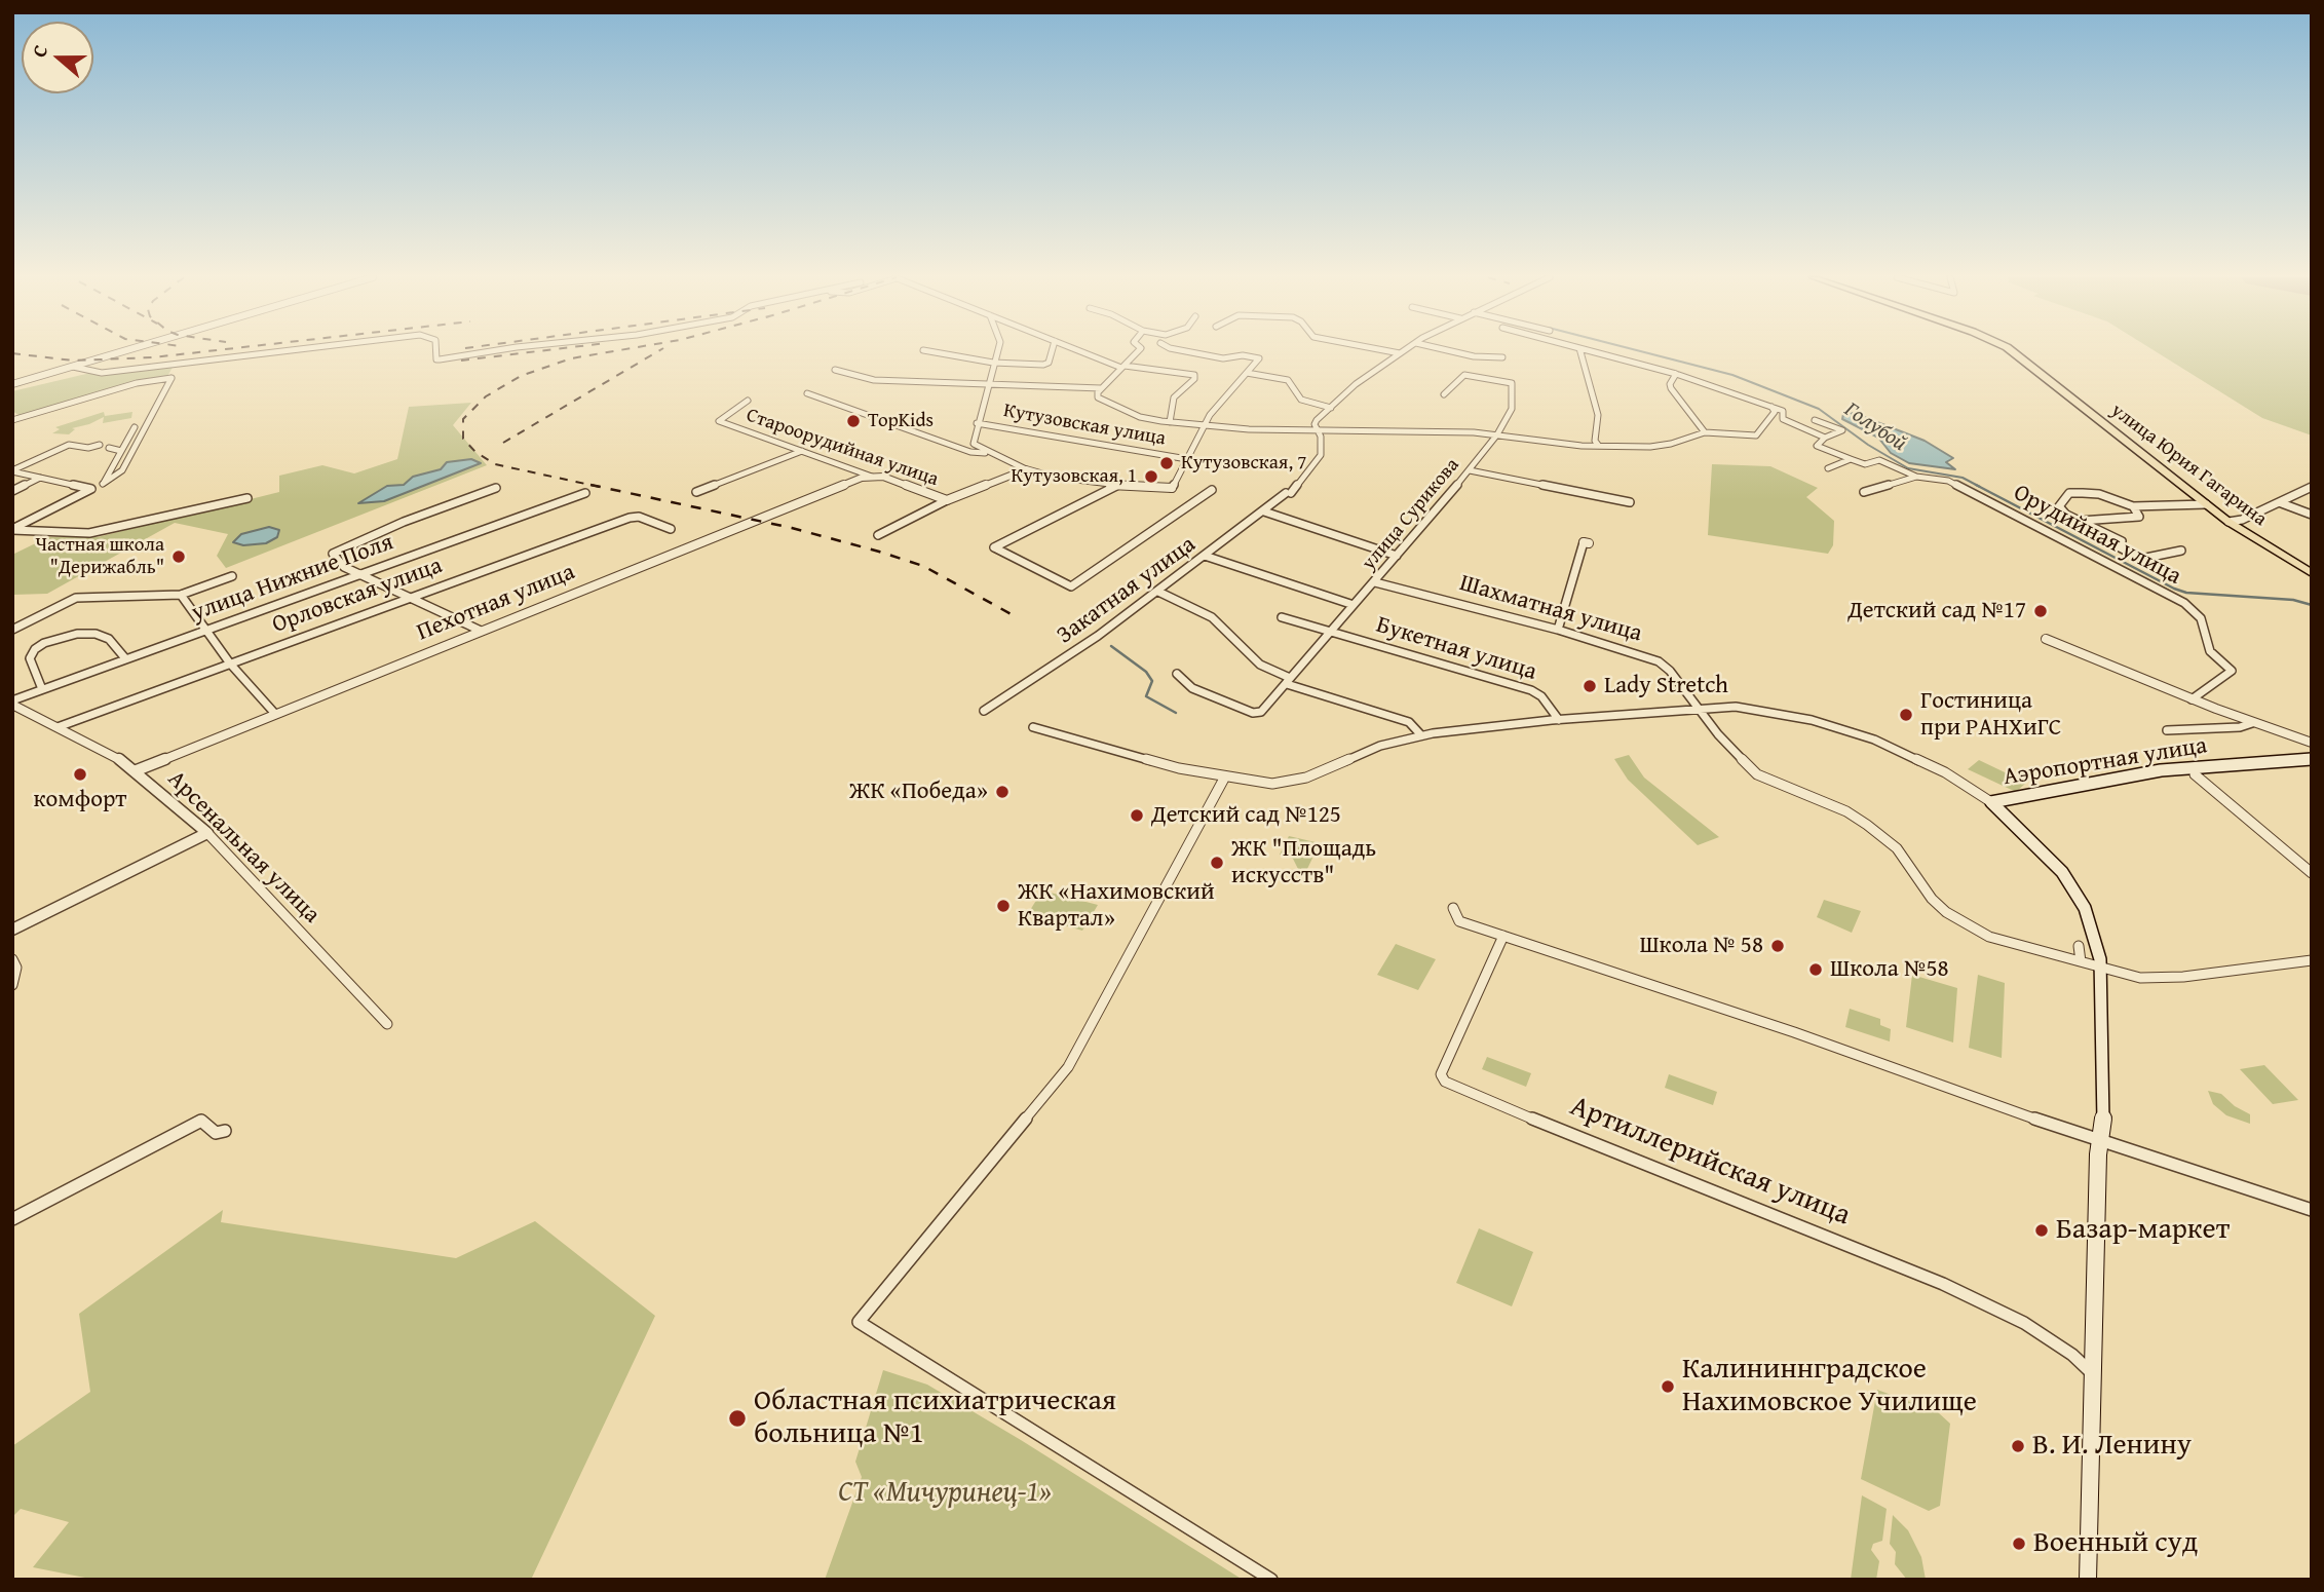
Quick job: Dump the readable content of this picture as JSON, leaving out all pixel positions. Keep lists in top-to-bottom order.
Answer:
{
  "streets": {
    "main road": ["улица Юрия Гагарина", "Аэропортная улица"],
    "street": [
      "Кутузовская улица",
      "Староорудийная улица",
      "улица Сурикова",
      "Орудийная улица",
      "улица Нижние Поля",
      "Закатная улица",
      "Орловская улица",
      "Пехотная улица",
      "Шахматная улица",
      "Букетная улица",
      "Арсенальная улица",
      "Артиллерийская улица"
    ]
  },
  "crossings": [
    ["Староорудийная улица", "Пехотная улица"],
    ["улица Сурикова", "Шахматная улица"],
    ["улица Сурикова", "Букетная улица"],
    ["улица Нижние Поля", "Арсенальная улица"],
    ["Закатная улица", "Букетная улица"],
    ["Орловская улица", "Арсенальная улица"],
    ["Пехотная улица", "Арсенальная улица"]
  ],
  "water": ["Голубой"],
  "parks": ["СТ «Мичуринец-1»"],
  "places": [
    "TopKids",
    "Кутузовская, 7",
    "Кутузовская, 1",
    "Частная школа \"Дерижабль\"",
    "Детский сад №17",
    "Lady Stretch",
    "Гостиница при РАНХиГС",
    "комфорт",
    "ЖК «Победа»",
    "Детский сад №125",
    "ЖК \"Площадь искусств\"",
    "ЖК «Нахимовский Квартал»",
    "Школа № 58",
    "Школа №58",
    "Базар-маркет",
    "Калининнградское Нахимовское Училище",
    "Областная психиатрическая больница №1",
    "В. И. Ленину",
    "Военный суд"
  ],
  "north": "left"
}
